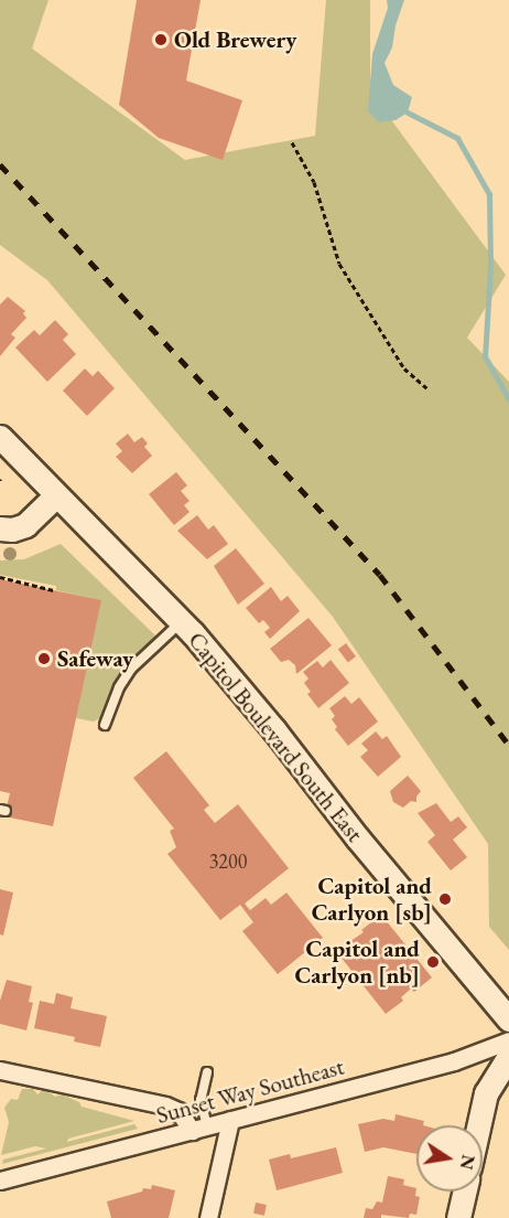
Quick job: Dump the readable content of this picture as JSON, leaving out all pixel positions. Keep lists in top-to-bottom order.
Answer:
{
  "streets": {
    "main road": ["Capitol Boulevard South East"],
    "street": ["Sunset Way Southeast"]
  },
  "places": [
    "Old Brewery",
    "Safeway",
    "Capitol and Carlyon [sb]",
    "Capitol and Carlyon [nb]"
  ],
  "house_numbers": ["3200"],
  "north": "right"
}
